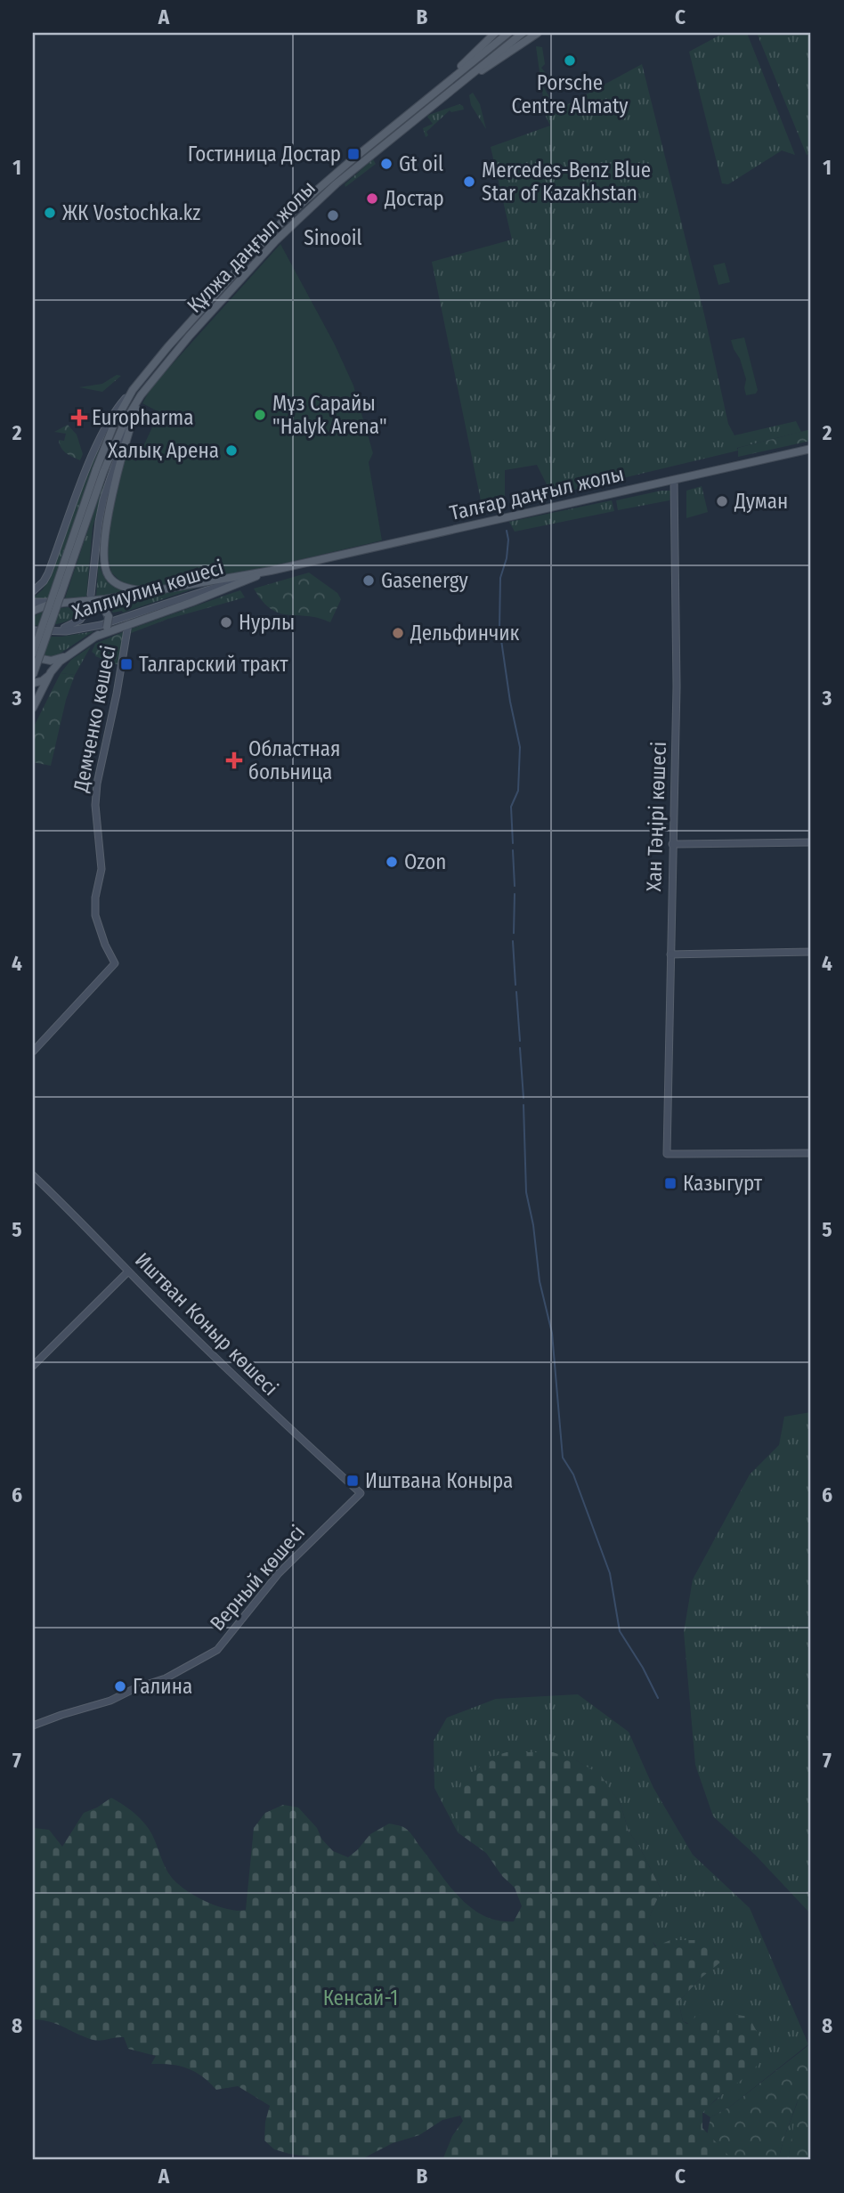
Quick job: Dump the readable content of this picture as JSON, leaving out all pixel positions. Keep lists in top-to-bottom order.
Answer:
{
  "streets": {
    "main road": ["Құлжа даңғыл жолы", "Талғар даңғыл жолы", "Халлиулин көшесі"],
    "street": [
      "Демченко көшесі",
      "Хан Тәңірі көшесі",
      "Иштван Коныр көшесі",
      "Верный көшесі"
    ]
  },
  "crossings": [
    ["Талғар даңғыл жолы", "Халлиулин көшесі"],
    ["Талғар даңғыл жолы", "Хан Тәңірі көшесі"],
    ["Халлиулин көшесі", "Демченко көшесі"],
    ["Иштван Коныр көшесі", "Верный көшесі"]
  ],
  "parks": ["Кенсай-1"],
  "places": {
    "other": [
      "Porsche Centre Almaty",
      "Gt oil",
      "Mercedes-Benz Blue Star of Kazakhstan",
      "Достар",
      "ЖК Vostochka.kz",
      "Sinooil",
      "Мұз Сарайы \"Halyk Arena\"",
      "Халық Арена",
      "Думан",
      "Gasenergy",
      "Нурлы",
      "Дельфинчик",
      "Ozon",
      "Галина"
    ],
    "transit": [
      "Гостиница Достар",
      "Талгарский тракт",
      "Казыгурт",
      "Иштвана Коныра"
    ],
    "health": ["Europharma", "Областная больница"]
  },
  "grid": {
    "columns": ["A", "B", "C"],
    "rows": [
      "1",
      "2",
      "3",
      "4",
      "5",
      "6",
      "7",
      "8"
    ]
  }
}
